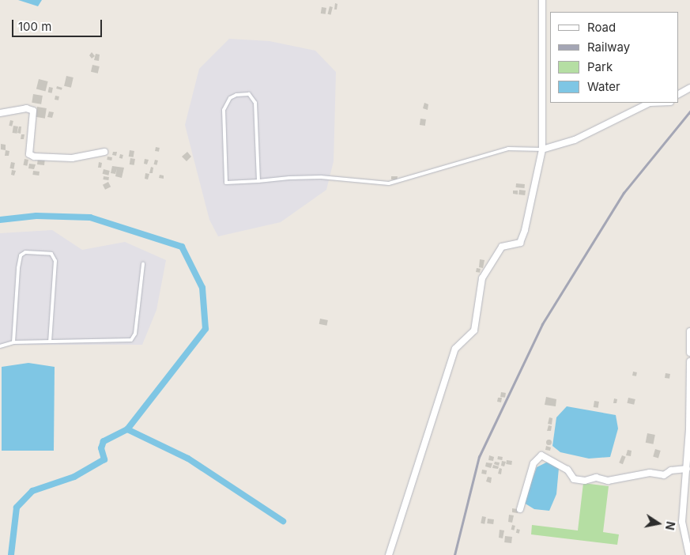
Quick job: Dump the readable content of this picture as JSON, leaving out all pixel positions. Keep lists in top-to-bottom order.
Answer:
{
  "legend": [
    "Road",
    "Railway",
    "Park",
    "Water"
  ],
  "scale_bar": "100 m",
  "north": "right"
}
